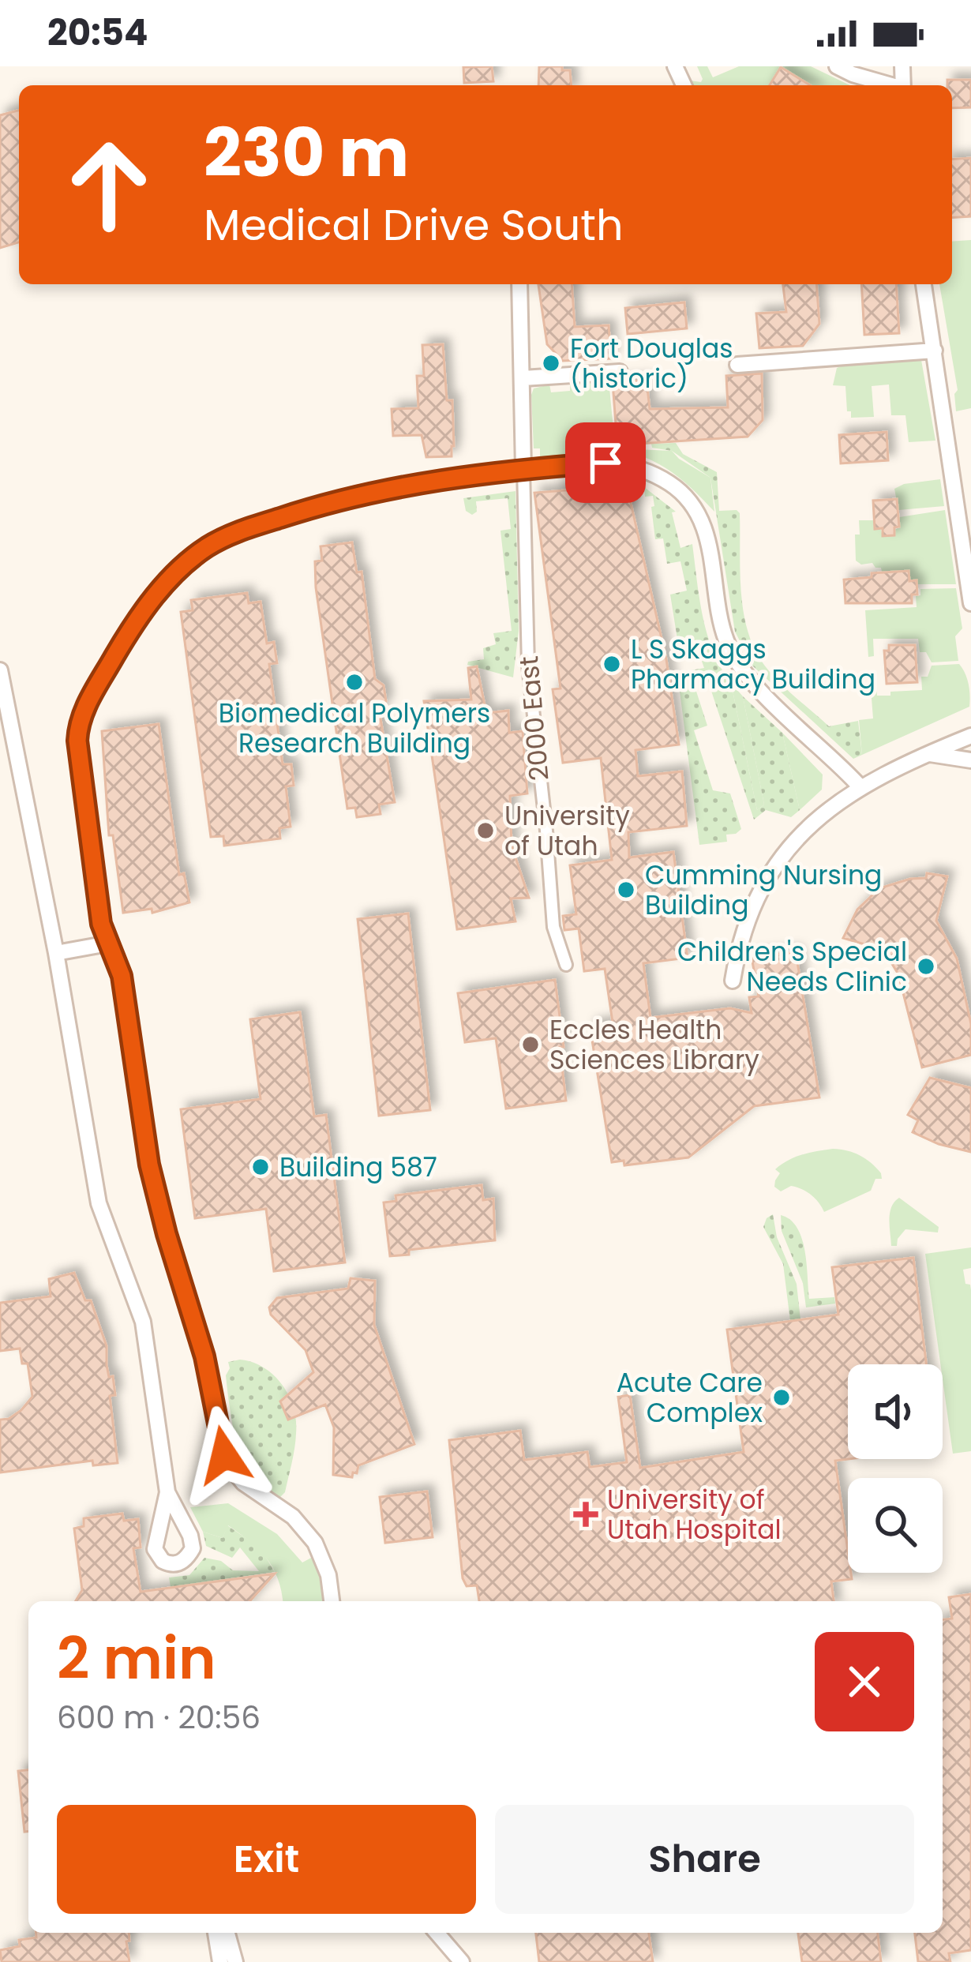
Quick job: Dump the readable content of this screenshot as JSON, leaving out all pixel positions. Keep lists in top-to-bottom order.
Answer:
{
  "streets": {
    "street": ["2000 East"]
  },
  "places": {
    "other": [
      "Fort Douglas (historic)",
      "L S Skaggs Pharmacy Building",
      "Biomedical Polymers Research Building",
      "University of Utah",
      "Cumming Nursing Building",
      "Children's Special Needs Clinic",
      "Eccles Health Sciences Library",
      "Building 587",
      "Acute Care Complex"
    ],
    "health": ["University of Utah Hospital"]
  },
  "page": {
    "status": "20:54",
    "turn": ["230 m", "Medical Drive South"],
    "heading": ["2 min", "600 m · 20:56"],
    "buttons": ["Exit", "Share"]
  }
}
